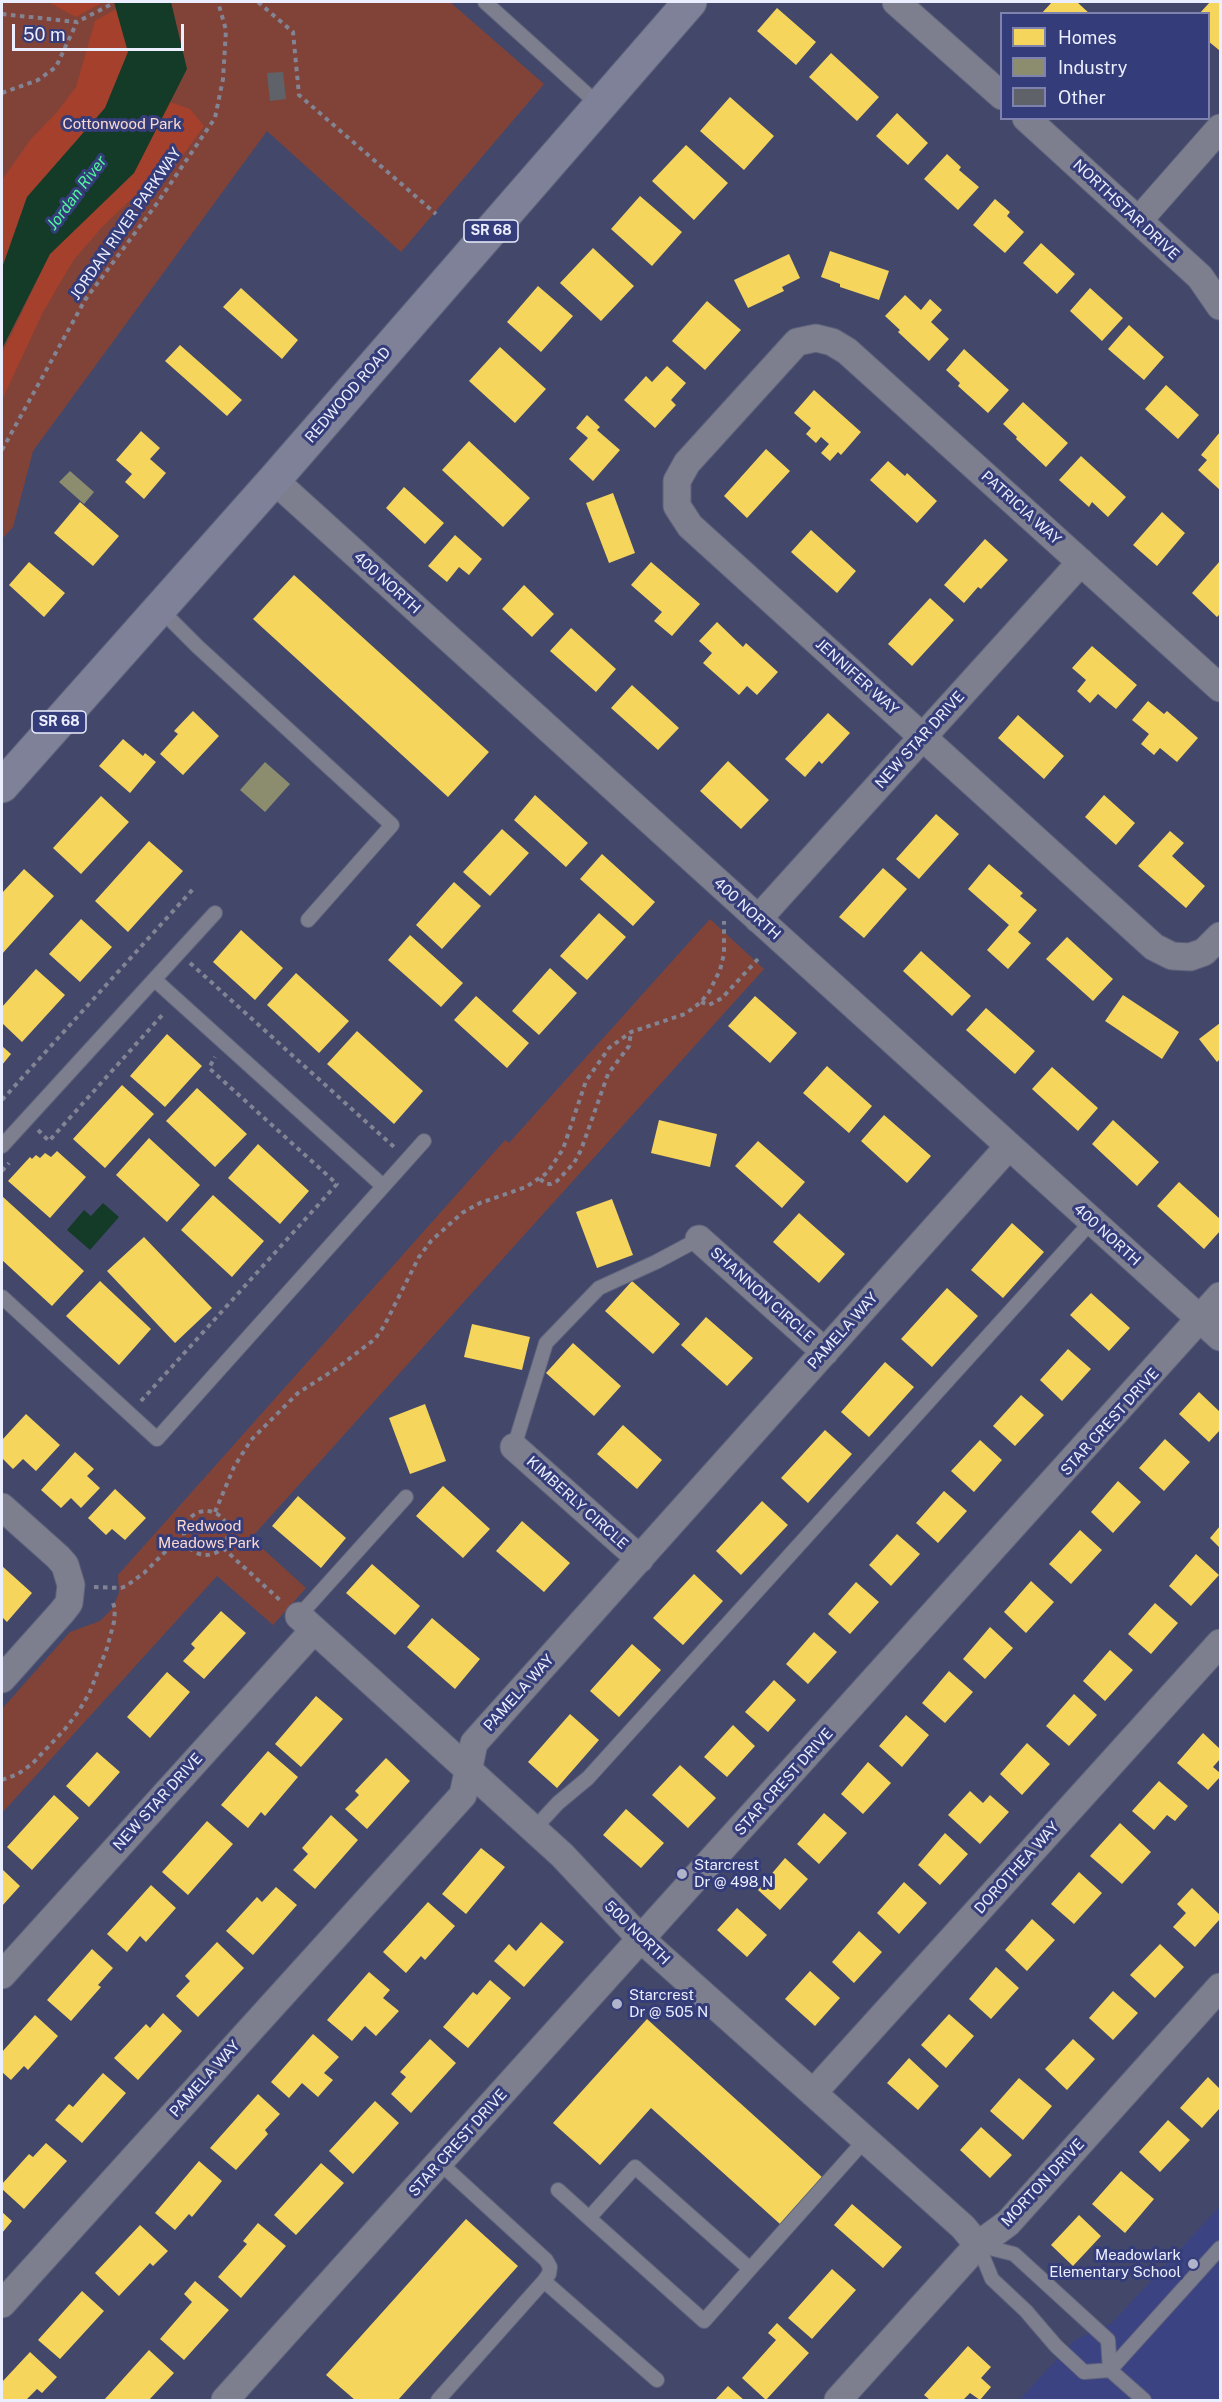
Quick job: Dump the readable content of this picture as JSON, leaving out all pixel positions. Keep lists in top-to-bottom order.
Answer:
{
  "streets": {
    "main road": ["SR 68", "REDWOOD ROAD"],
    "street": [
      "NORTHSTAR DRIVE",
      "PATRICIA WAY",
      "400 NORTH",
      "JENNIFER WAY",
      "NEW STAR DRIVE",
      "SHANNON CIRCLE",
      "PAMELA WAY",
      "STAR CREST DRIVE",
      "KIMBERLY CIRCLE",
      "DOROTHEA WAY",
      "500 NORTH",
      "MORTON DRIVE"
    ],
    "path": ["JORDAN RIVER PARKWAY"]
  },
  "crossings": [
    ["REDWOOD ROAD", "400 NORTH"],
    ["PATRICIA WAY", "JENNIFER WAY"],
    ["PATRICIA WAY", "NEW STAR DRIVE"],
    ["400 NORTH", "NEW STAR DRIVE"],
    ["400 NORTH", "PAMELA WAY"],
    ["400 NORTH", "STAR CREST DRIVE"],
    ["JENNIFER WAY", "NEW STAR DRIVE"],
    ["NEW STAR DRIVE", "500 NORTH"],
    ["SHANNON CIRCLE", "PAMELA WAY"],
    ["PAMELA WAY", "KIMBERLY CIRCLE"],
    ["PAMELA WAY", "500 NORTH"],
    ["STAR CREST DRIVE", "500 NORTH"],
    ["DOROTHEA WAY", "500 NORTH"],
    ["500 NORTH", "MORTON DRIVE"]
  ],
  "water": ["Jordan River"],
  "parks": ["Cottonwood Park", "Redwood Meadows Park"],
  "places": ["Starcrest Dr @ 498 N", "Starcrest Dr @ 505 N", "Meadowlark Elementary School"],
  "legend": ["Homes", "Industry", "Other"],
  "scale_bar": "50 m"
}
